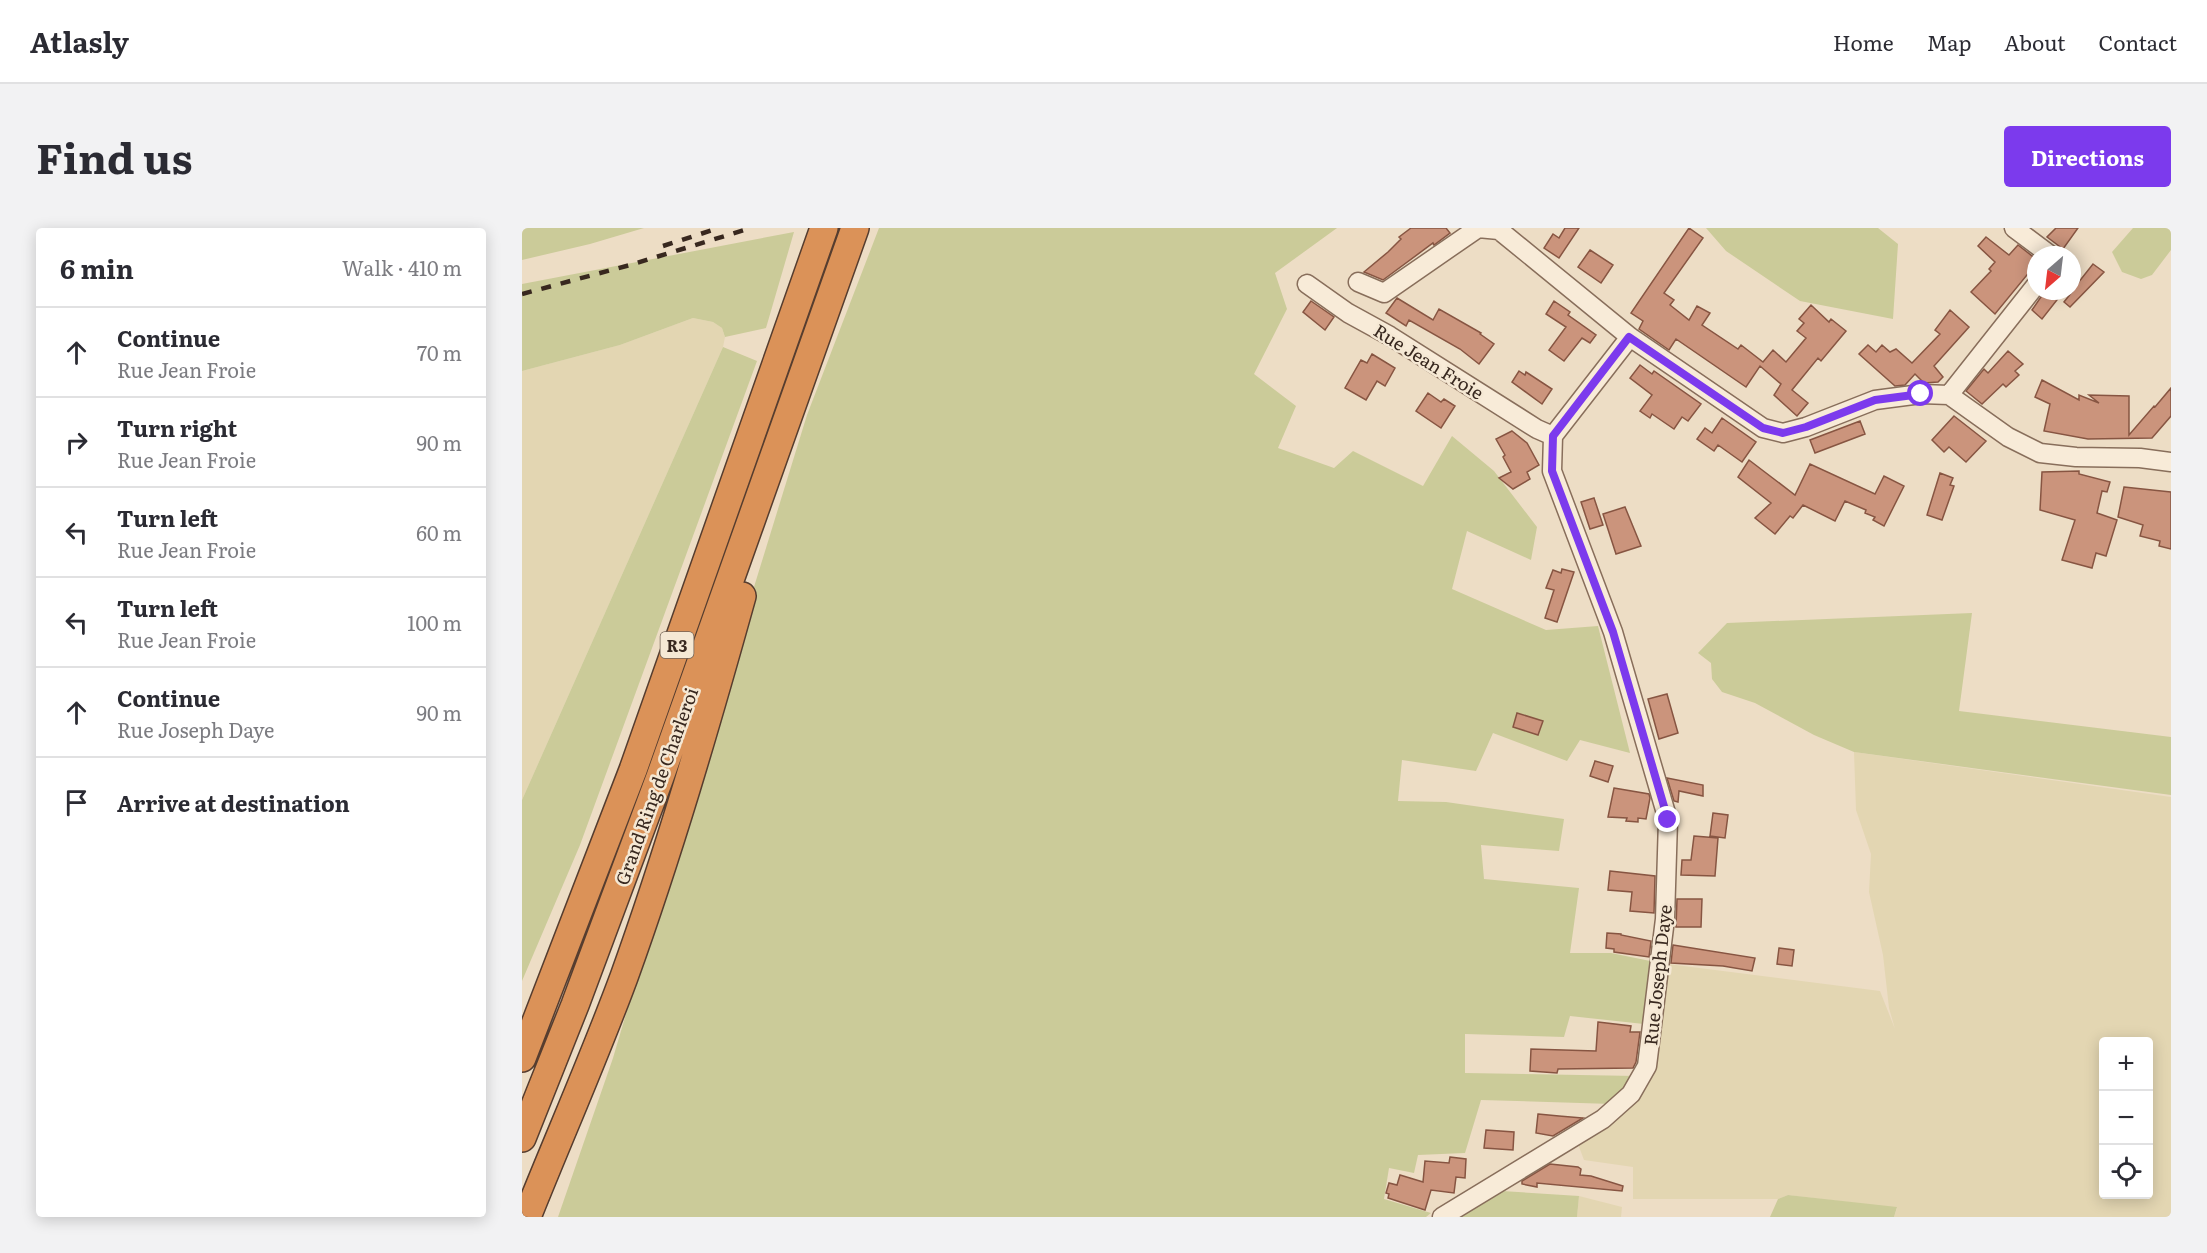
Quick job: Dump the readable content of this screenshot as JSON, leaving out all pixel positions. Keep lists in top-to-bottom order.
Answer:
{
  "streets": {
    "highway": ["R3", "Grand Ring de Charleroi"],
    "street": ["Rue Jean Froie", "Rue Joseph Daye"]
  },
  "crossings": [
    ["Rue Jean Froie", "Rue Joseph Daye"]
  ],
  "north": "bottom left",
  "page": {
    "header": "Atlasly",
    "nav": [
      "Home",
      "Map",
      "About",
      "Contact"
    ],
    "title": "Find us",
    "buttons": "Directions",
    "heading": ["6 min", "Walk · 410 m"],
    "list": [
      ["Continue", "Rue Jean Froie", "70 m"],
      ["Turn right", "Rue Jean Froie", "90 m"],
      ["Turn left", "Rue Jean Froie", "60 m"],
      ["Turn left", "Rue Jean Froie", "100 m"],
      ["Continue", "Rue Joseph Daye", "90 m"],
      "Arrive at destination"
    ],
    "map_buttons": ["+", "−"]
  }
}
